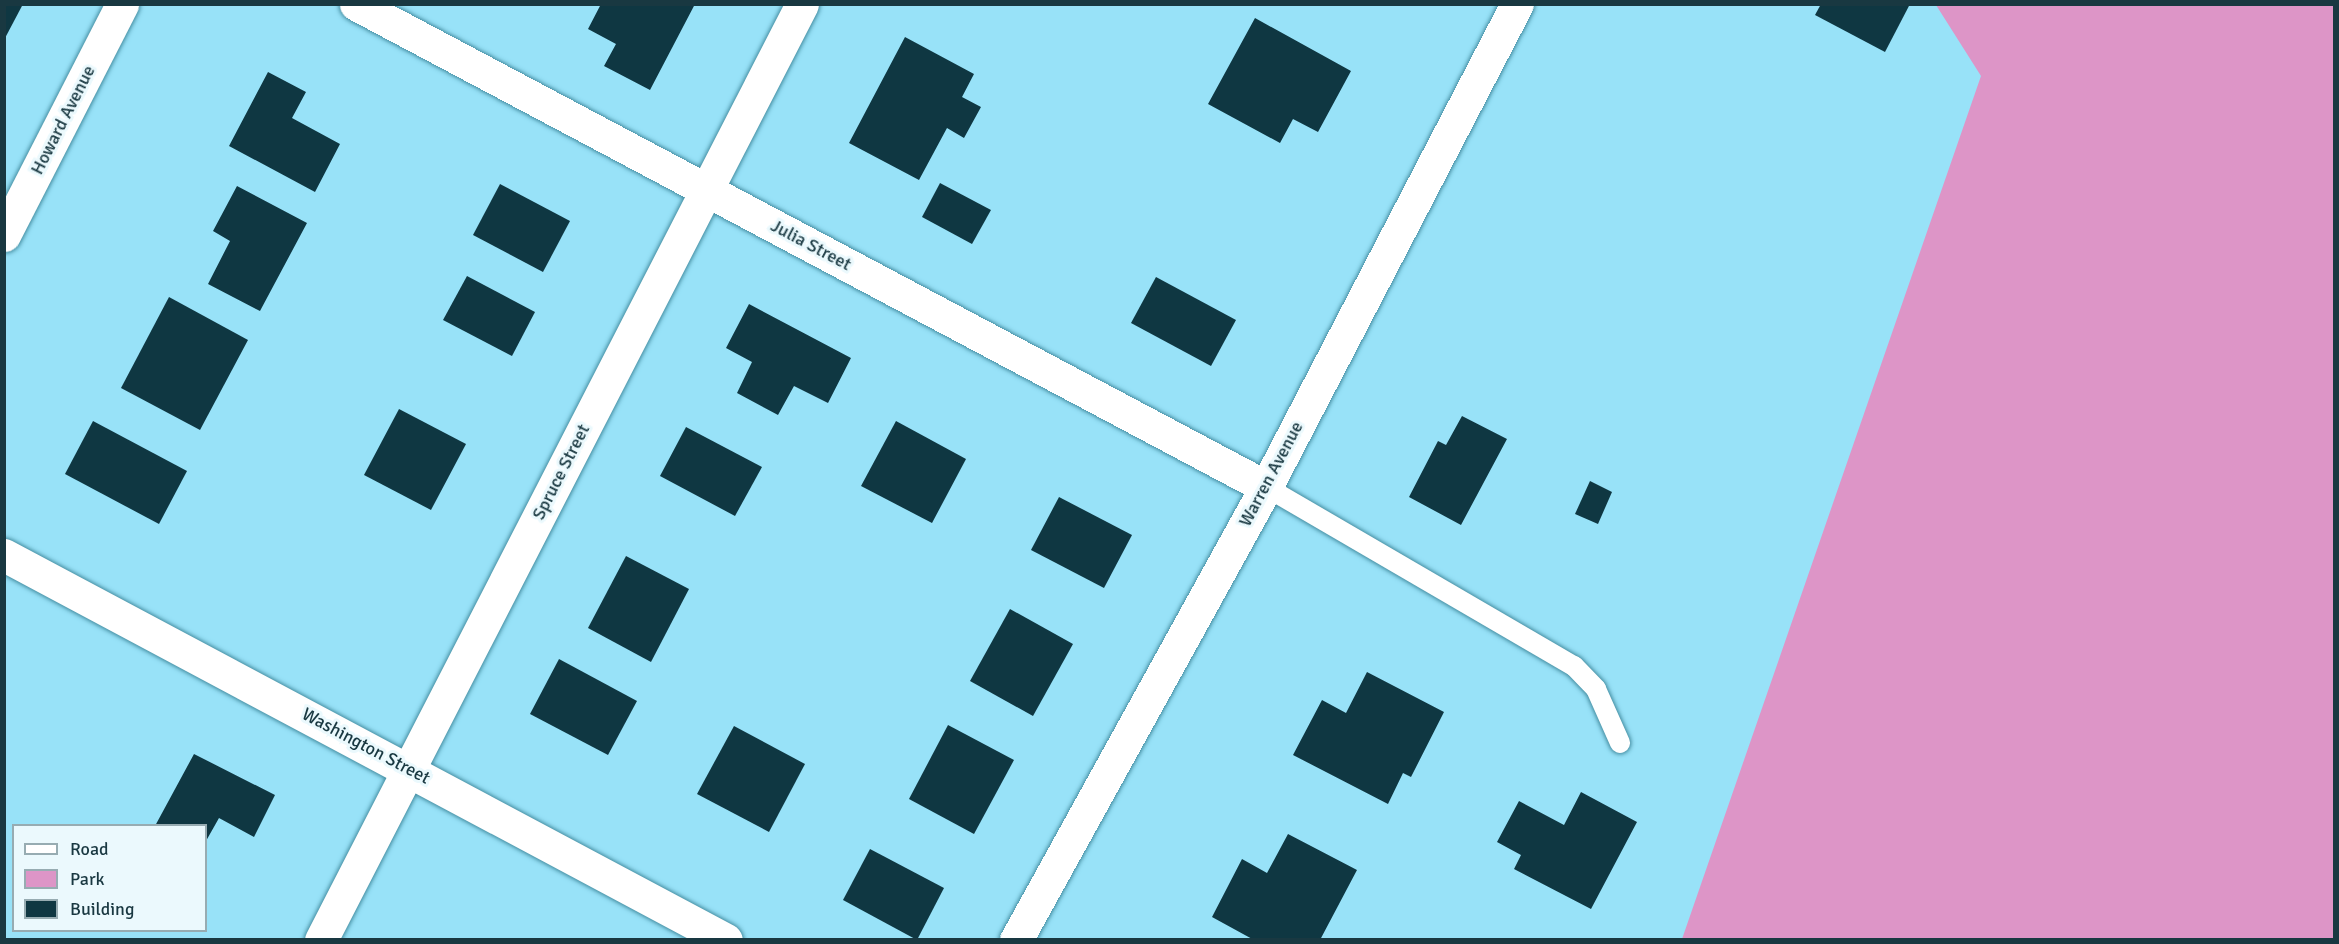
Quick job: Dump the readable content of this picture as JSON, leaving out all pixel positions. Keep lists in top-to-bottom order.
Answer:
{
  "streets": {
    "street": [
      "Howard Avenue",
      "Julia Street",
      "Spruce Street",
      "Warren Avenue",
      "Washington Street"
    ]
  },
  "crossings": [
    ["Julia Street", "Spruce Street"],
    ["Julia Street", "Warren Avenue"],
    ["Spruce Street", "Washington Street"]
  ],
  "legend": ["Road", "Park", "Building"]
}
